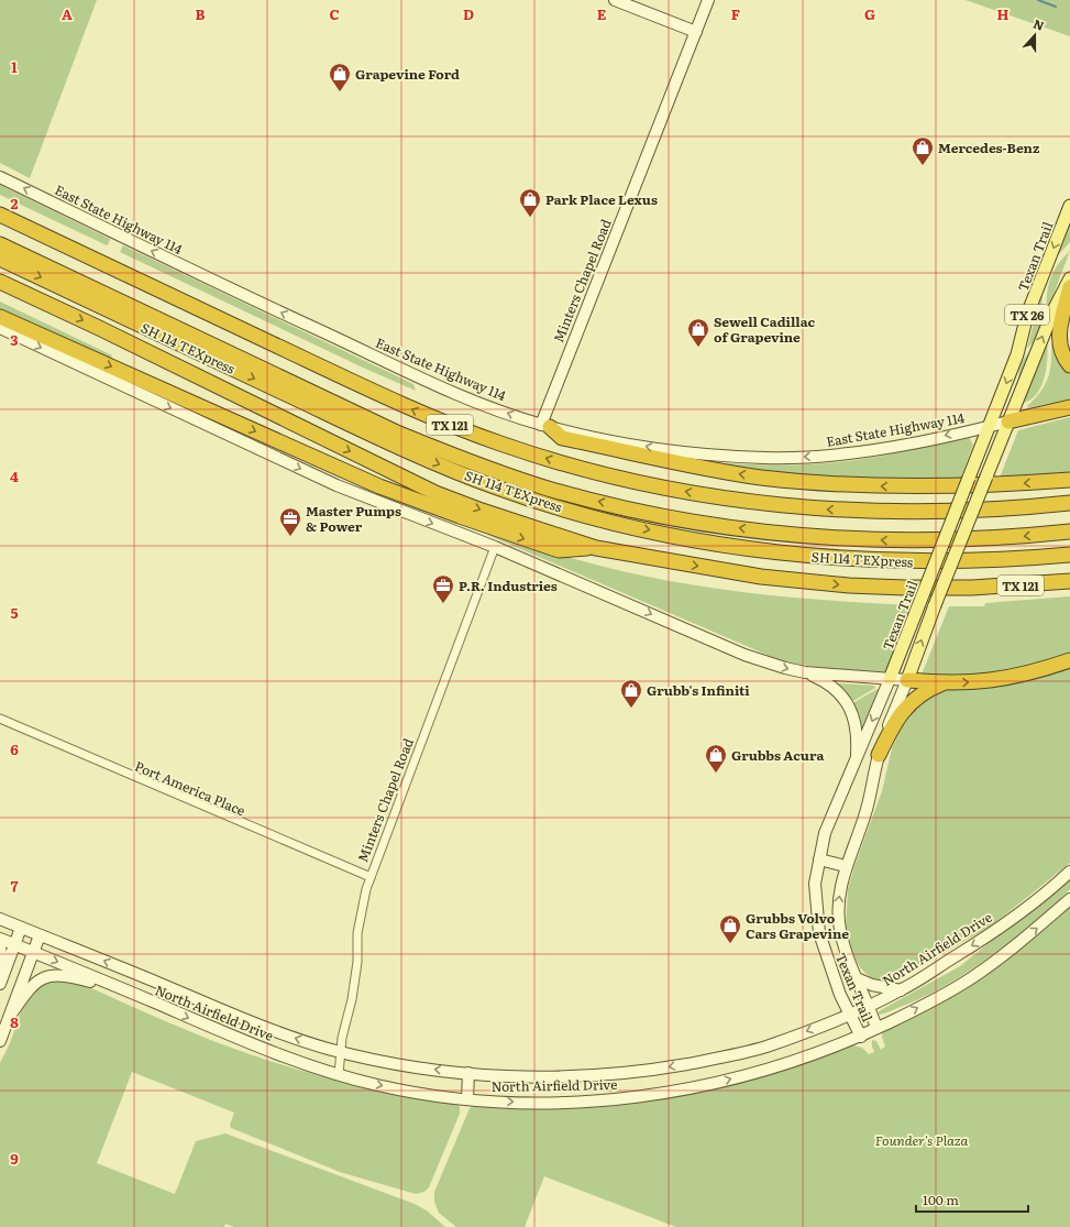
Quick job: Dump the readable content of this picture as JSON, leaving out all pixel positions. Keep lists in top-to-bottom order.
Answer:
{
  "streets": {
    "highway": ["SH 114 TEXpress", "TX 121"],
    "main road": [
      "East State Highway 114",
      "Texan Trail",
      "Minters Chapel Road",
      "TX 26",
      "North Airfield Drive"
    ],
    "street": ["Port America Place"]
  },
  "crossings": [
    ["East State Highway 114", "Texan Trail"],
    ["East State Highway 114", "Minters Chapel Road"],
    ["Texan Trail", "North Airfield Drive"],
    ["Minters Chapel Road", "Port America Place"],
    ["Minters Chapel Road", "North Airfield Drive"]
  ],
  "one_way": ["East State Highway 114"],
  "parks": ["Founder's Plaza"],
  "places": {
    "shop": [
      "Grapevine Ford",
      "Mercedes-Benz",
      "Park Place Lexus",
      "Sewell Cadillac of Grapevine",
      "Grubb's Infiniti",
      "Grubbs Acura",
      "Grubbs Volvo Cars Grapevine"
    ],
    "office": ["Master Pumps & Power", "P.R. Industries"]
  },
  "scale_bar": "100 m",
  "north": "top",
  "grid": {
    "columns": [
      "A",
      "B",
      "C",
      "D",
      "E",
      "F",
      "G",
      "H"
    ],
    "rows": [
      "1",
      "2",
      "3",
      "4",
      "5",
      "6",
      "7",
      "8",
      "9"
    ]
  }
}
